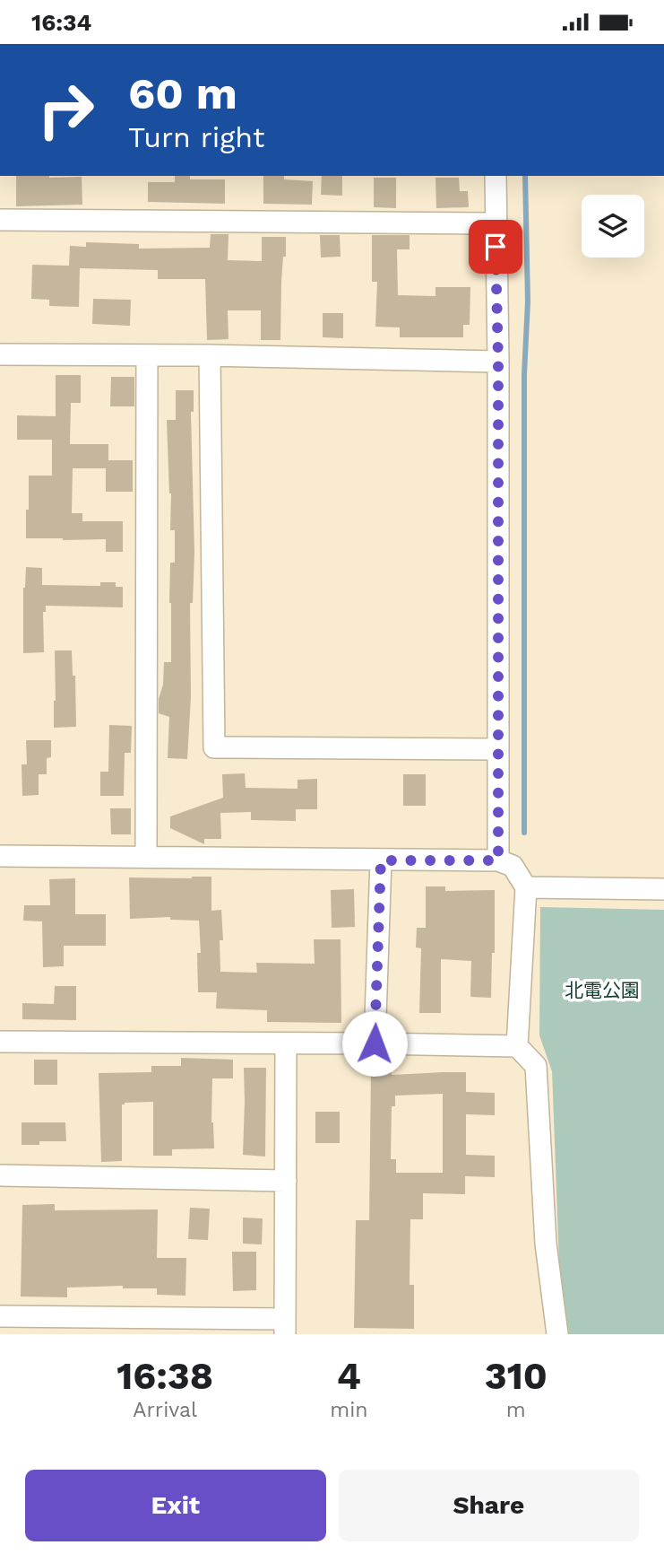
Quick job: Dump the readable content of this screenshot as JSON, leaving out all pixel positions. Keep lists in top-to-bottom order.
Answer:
{
  "parks": ["北電公園"],
  "page": {
    "status": "16:34",
    "turn": ["60 m", "Turn right"],
    "eta": [
      "16:38",
      "Arrival",
      "4",
      "min",
      "310",
      "m"
    ],
    "buttons": ["Exit", "Share"]
  }
}
